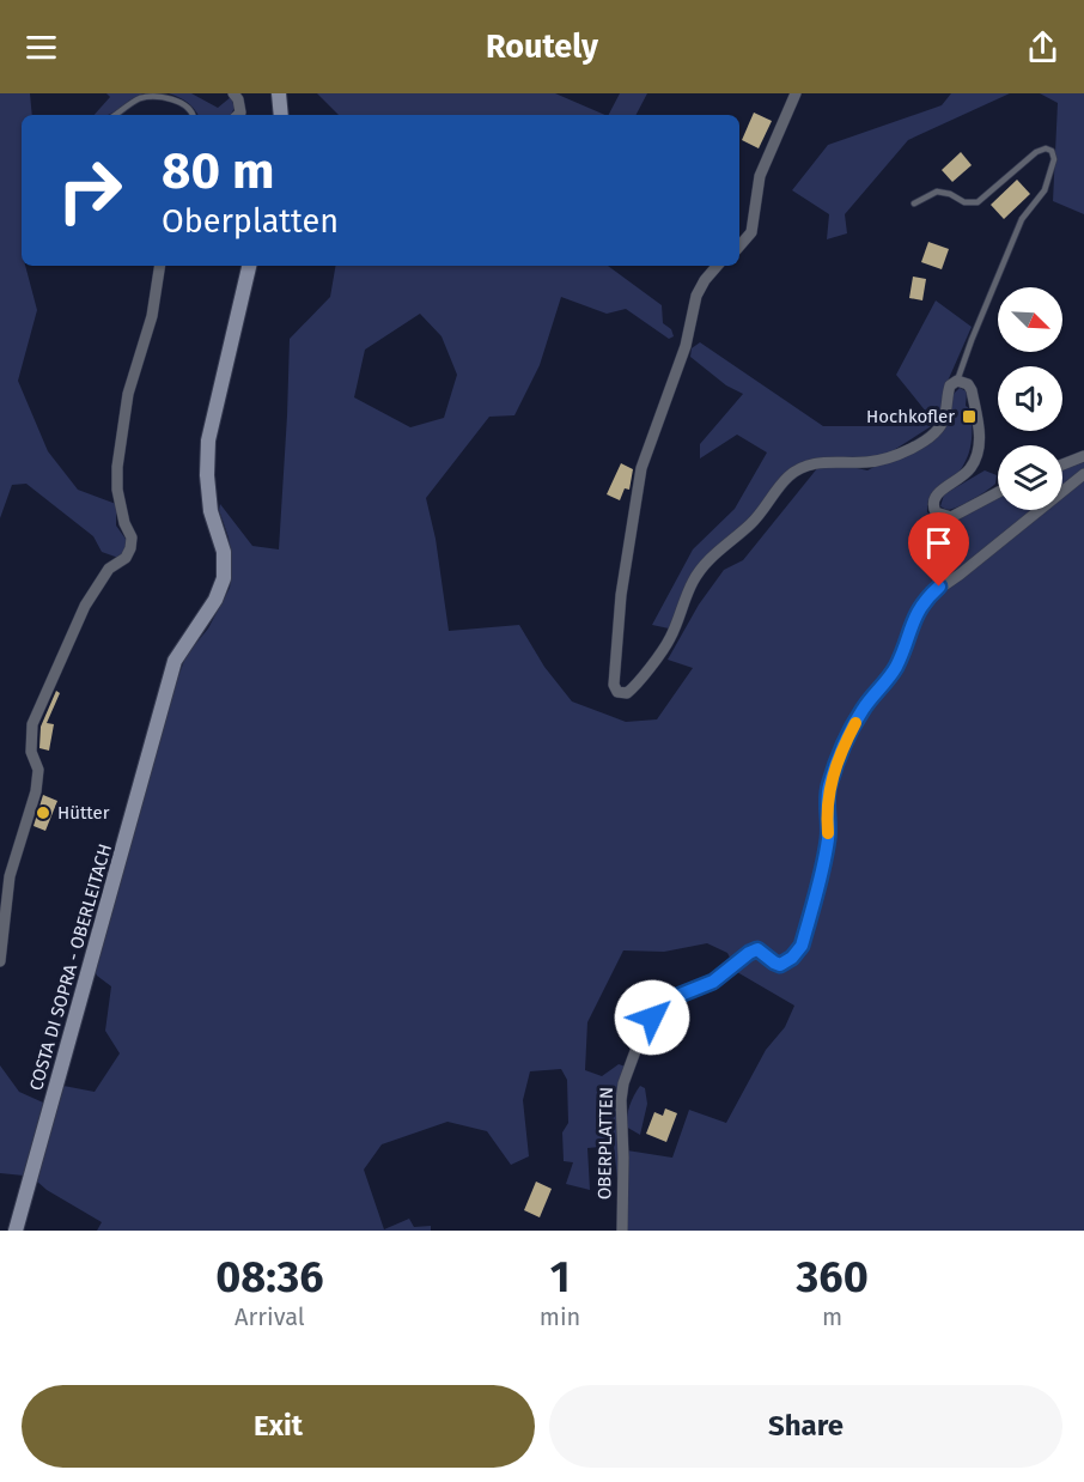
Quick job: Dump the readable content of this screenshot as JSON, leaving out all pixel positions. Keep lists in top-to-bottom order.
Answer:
{
  "streets": {
    "main road": ["COSTA DI SOPRA - OBERLEITACH"],
    "street": ["OBERPLATTEN"]
  },
  "places": {
    "transit": ["Hochkofler"],
    "other": ["Hütter"]
  },
  "north": "bottom right",
  "page": {
    "header": "Routely",
    "turn": ["80 m", "Oberplatten"],
    "eta": [
      "08:36",
      "Arrival",
      "1",
      "min",
      "360",
      "m"
    ],
    "buttons": ["Exit", "Share"]
  }
}
